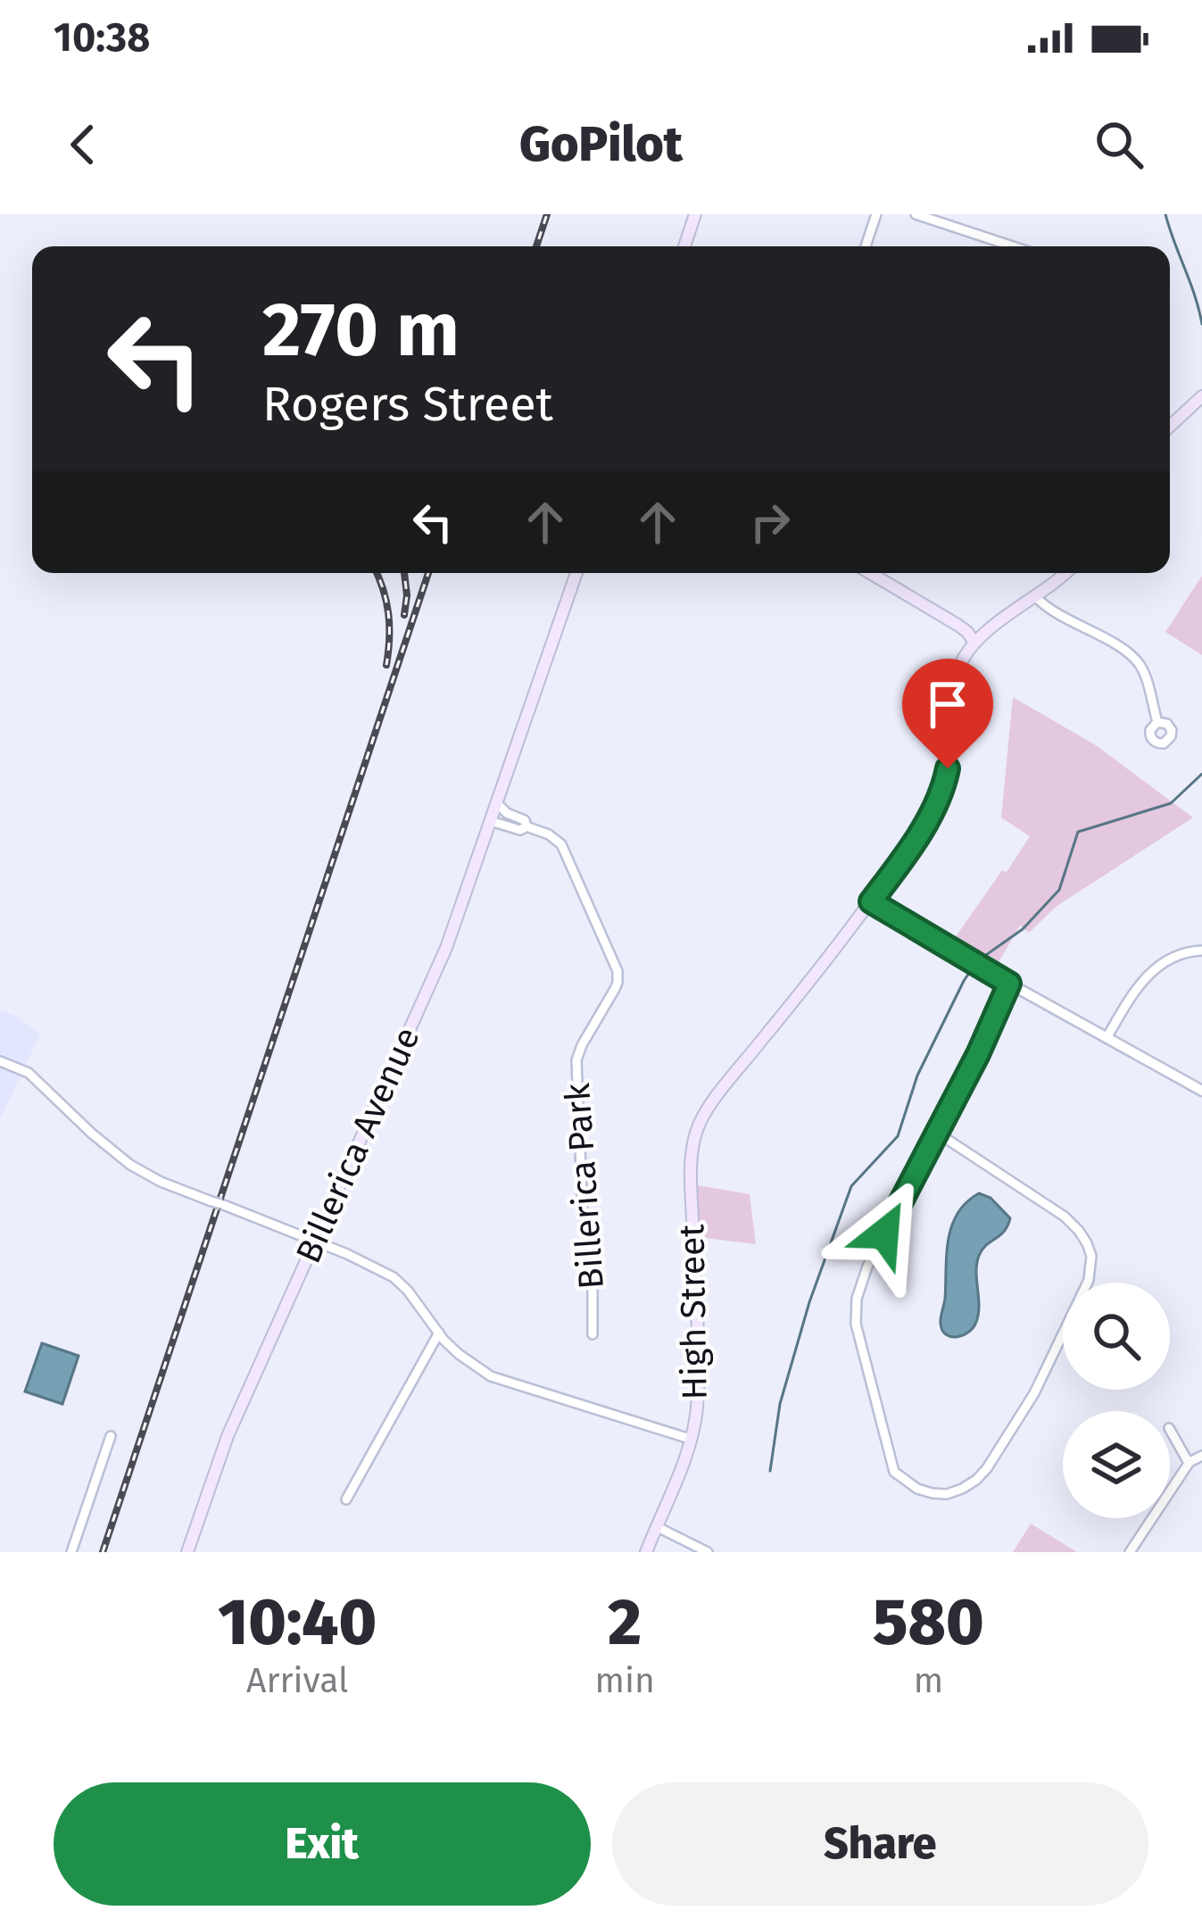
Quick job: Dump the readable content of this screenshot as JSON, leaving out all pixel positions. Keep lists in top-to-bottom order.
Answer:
{
  "streets": {
    "main road": ["Billerica Avenue", "High Street"],
    "street": ["Billerica Park"]
  },
  "crossings": [
    ["Billerica Avenue", "Billerica Park"]
  ],
  "page": {
    "status": "10:38",
    "header": "GoPilot",
    "turn": ["270 m", "Rogers Street"],
    "eta": [
      "10:40",
      "Arrival",
      "2",
      "min",
      "580",
      "m"
    ],
    "buttons": ["Exit", "Share"]
  }
}
